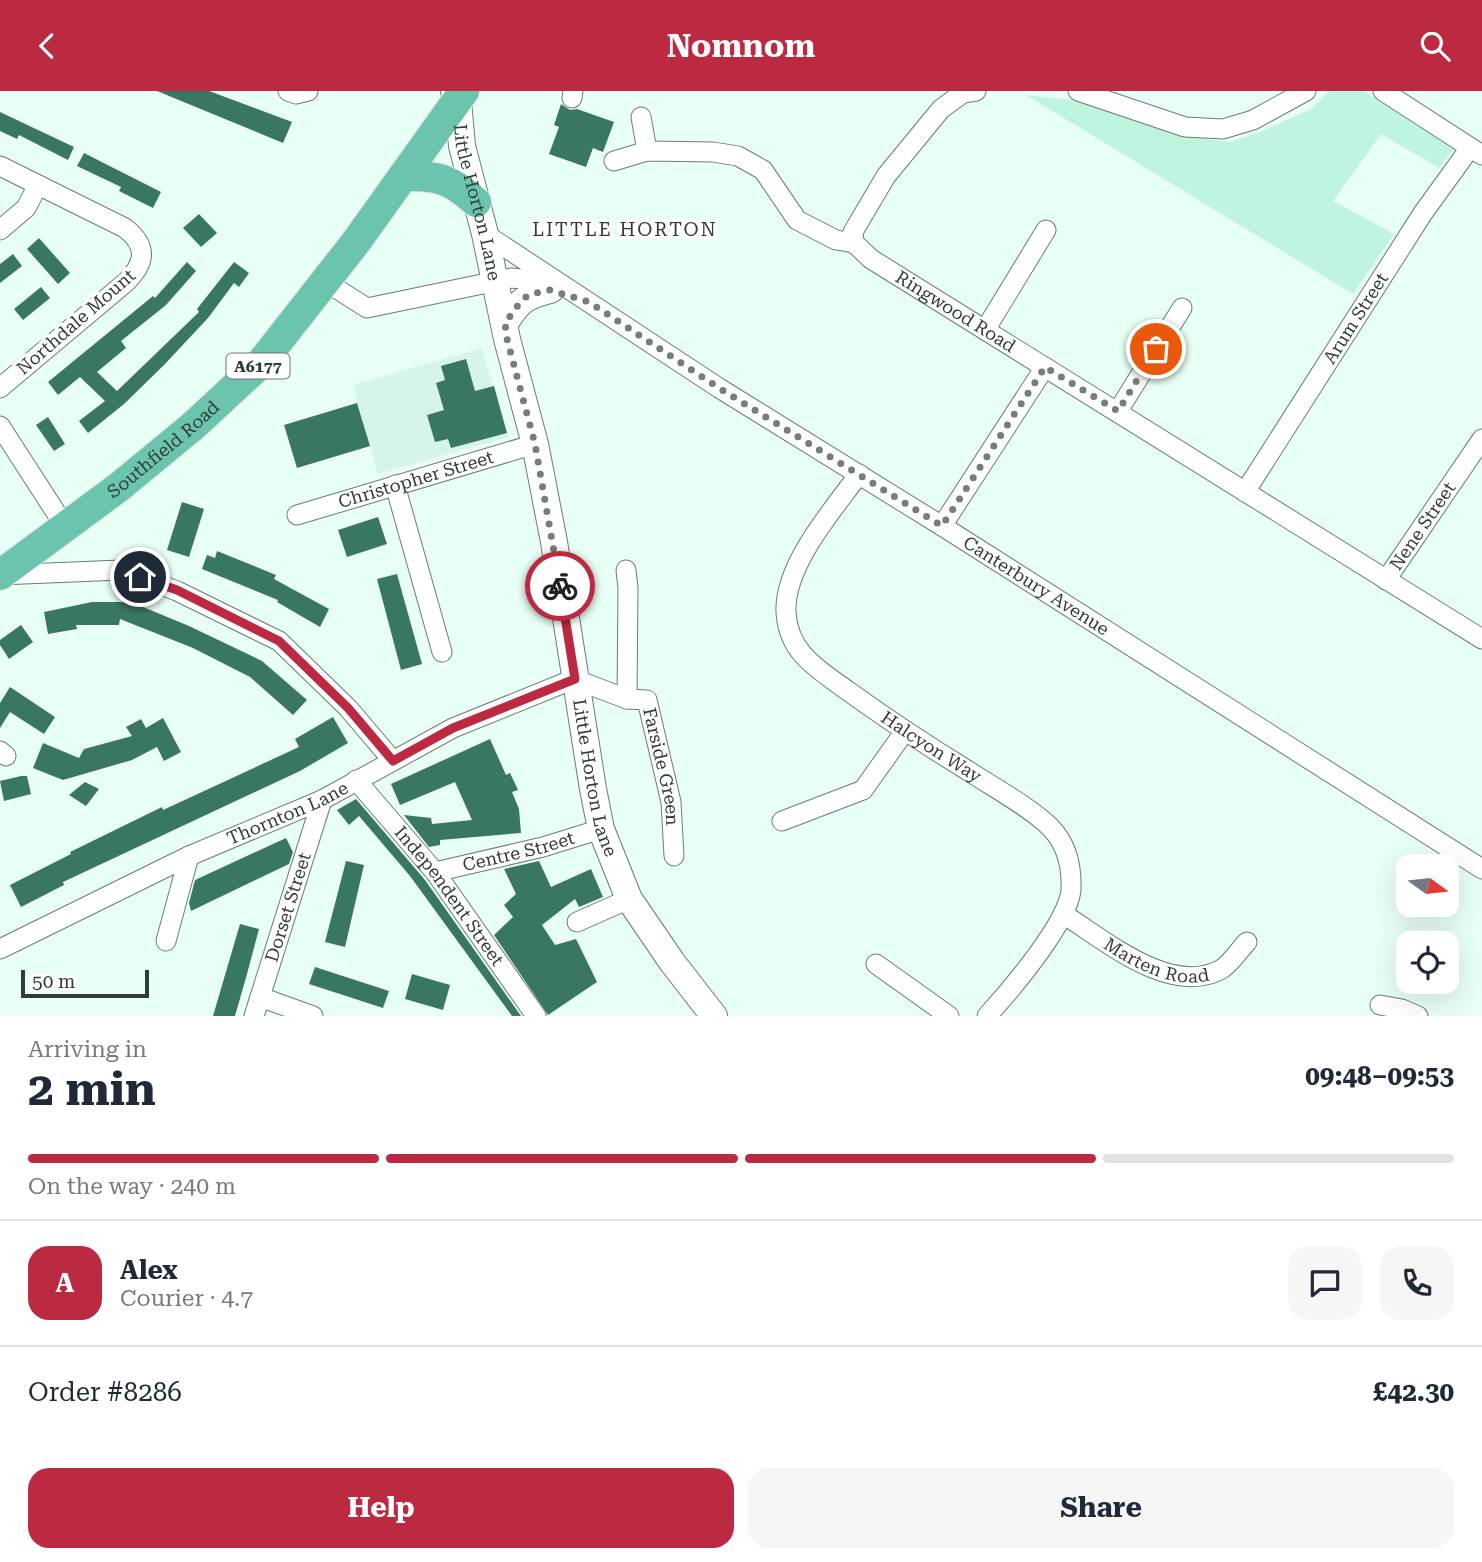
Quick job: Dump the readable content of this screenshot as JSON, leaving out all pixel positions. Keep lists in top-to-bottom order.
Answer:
{
  "streets": {
    "main road": ["A6177", "Southfield Road"],
    "street": [
      "Little Horton Lane",
      "Ringwood Road",
      "Arum Street",
      "Northdale Mount",
      "Christopher Street",
      "Nene Street",
      "Canterbury Avenue",
      "Halcyon Way",
      "Farside Green",
      "Thornton Lane",
      "Centre Street",
      "Independent Street",
      "Dorset Street",
      "Marten Road"
    ]
  },
  "crossings": [
    ["Little Horton Lane", "Southfield Road"],
    ["Little Horton Lane", "Christopher Street"],
    ["Little Horton Lane", "Canterbury Avenue"],
    ["Little Horton Lane", "Farside Green"],
    ["Little Horton Lane", "Thornton Lane"],
    ["Little Horton Lane", "Centre Street"],
    ["Ringwood Road", "Arum Street"],
    ["Ringwood Road", "Nene Street"],
    ["Canterbury Avenue", "Halcyon Way"],
    ["Halcyon Way", "Marten Road"],
    ["Farside Green", "Thornton Lane"],
    ["Thornton Lane", "Independent Street"],
    ["Thornton Lane", "Dorset Street"],
    ["Centre Street", "Independent Street"]
  ],
  "districts": ["LITTLE HORTON"],
  "scale_bar": "50 m",
  "north": "right",
  "page": {
    "header": "Nomnom",
    "scale": "50 m",
    "heading": ["2 min", "Arriving in", "09:48–09:53"],
    "panel": [
      "Alex",
      "Courier · 4.7",
      "Order #8286",
      "£42.30"
    ],
    "bar": "On the way · 240 m",
    "round": "A",
    "buttons": ["Help", "Share"]
  }
}
